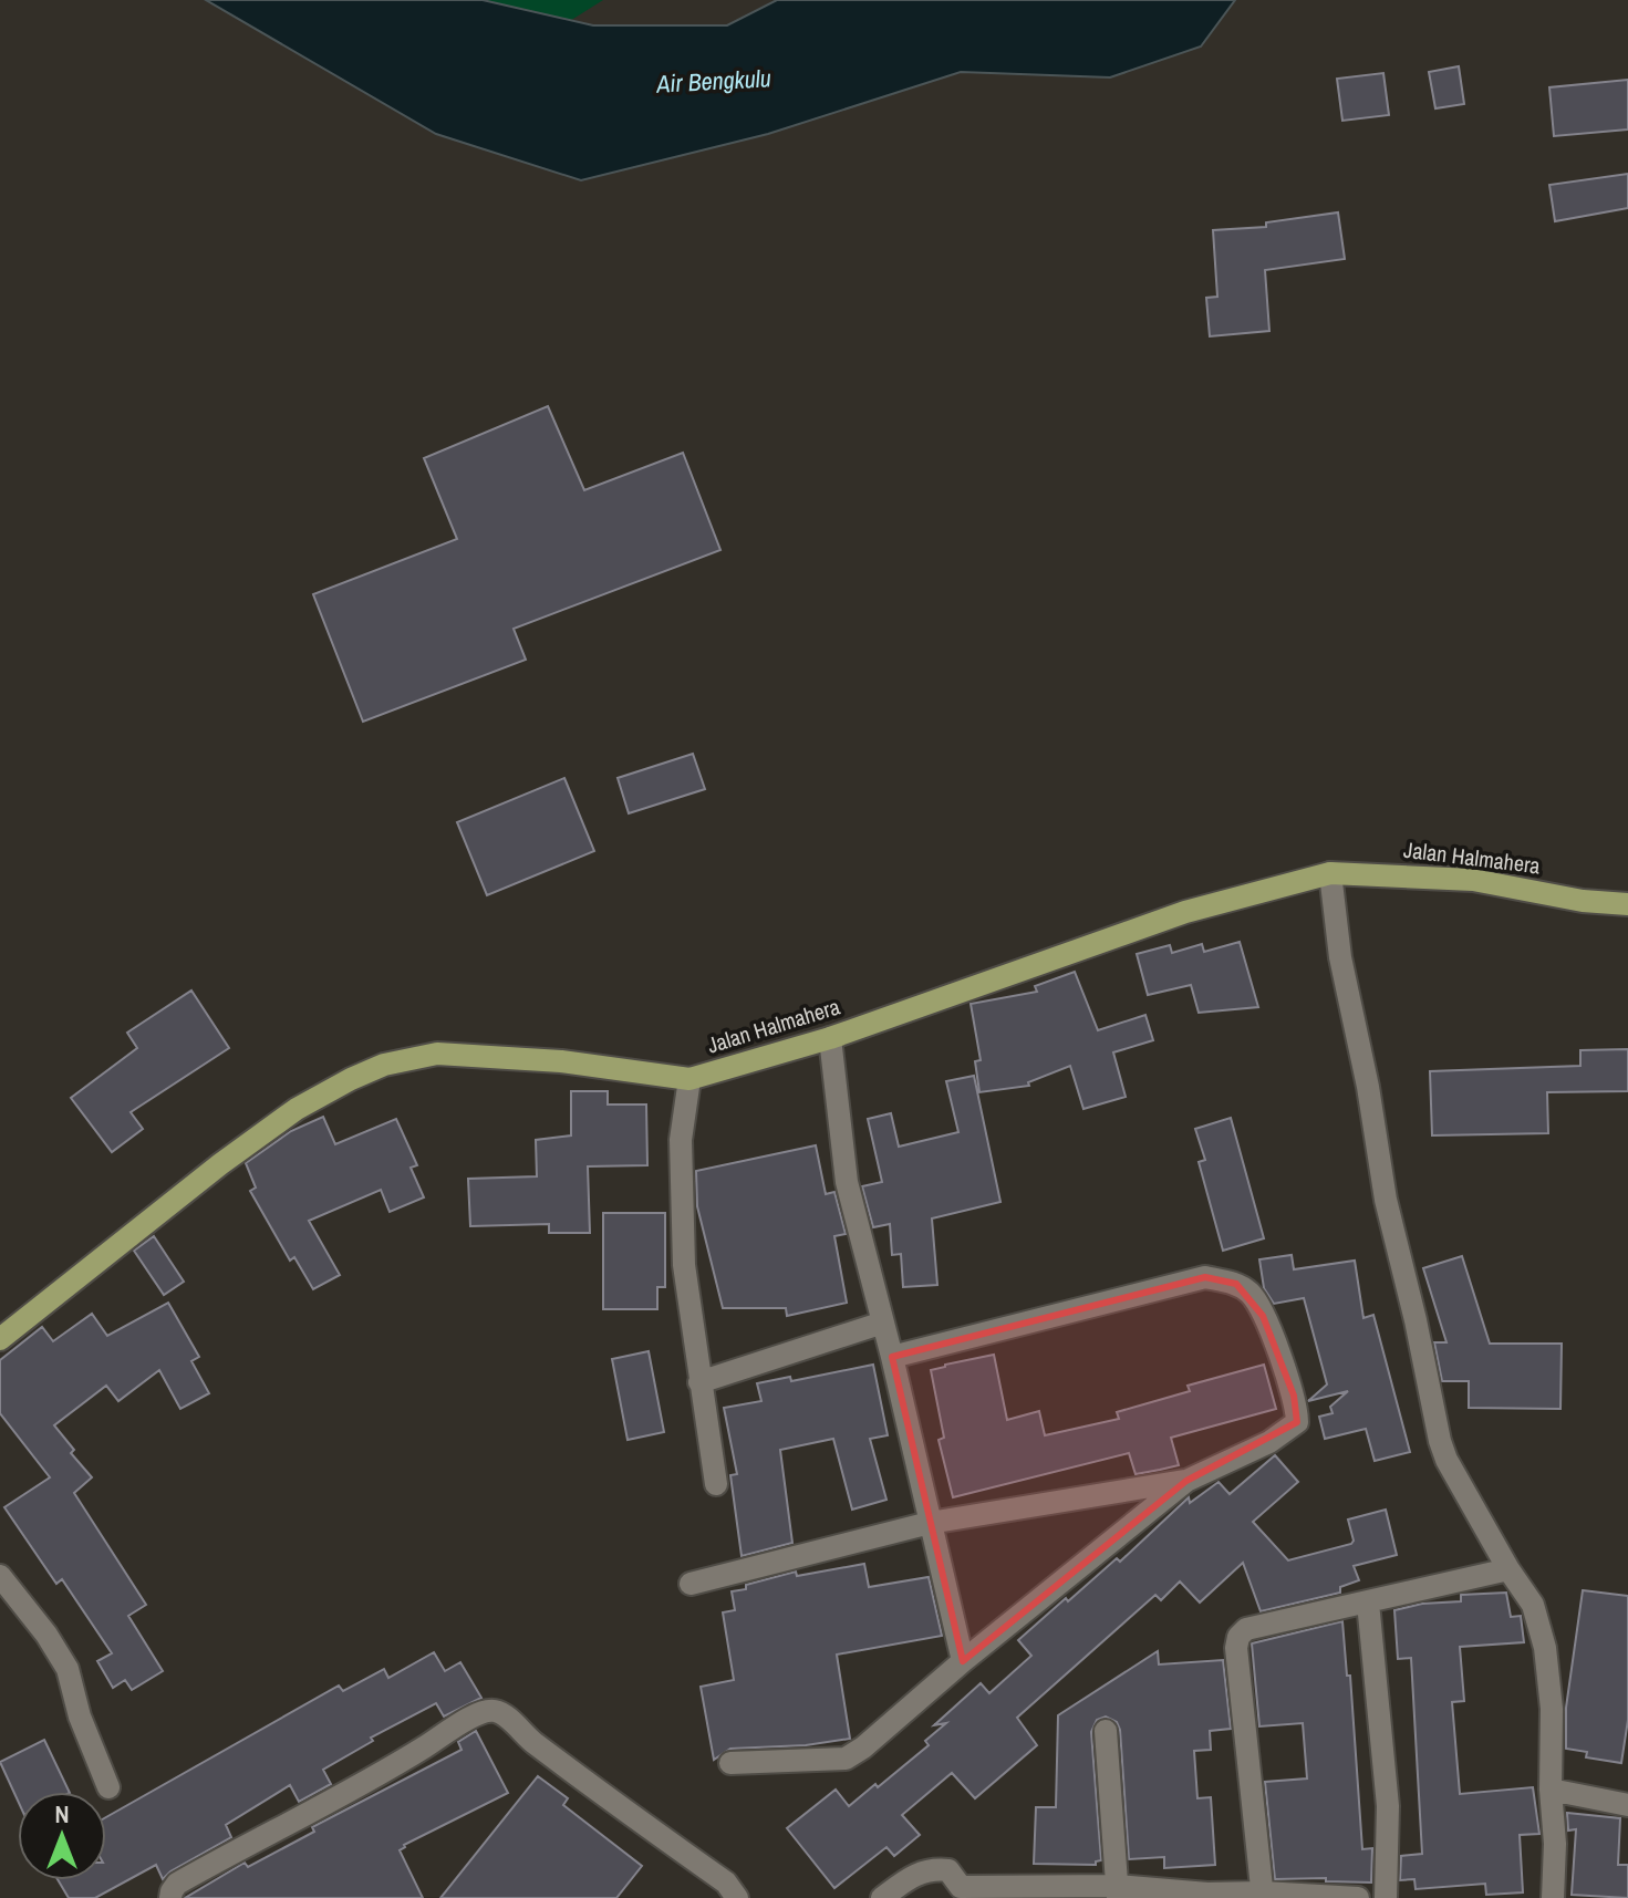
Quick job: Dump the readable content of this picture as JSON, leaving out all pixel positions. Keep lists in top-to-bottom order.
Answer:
{
  "streets": {
    "main road": ["Jalan Halmahera"]
  },
  "water": ["Air Bengkulu"],
  "north": "top"
}
